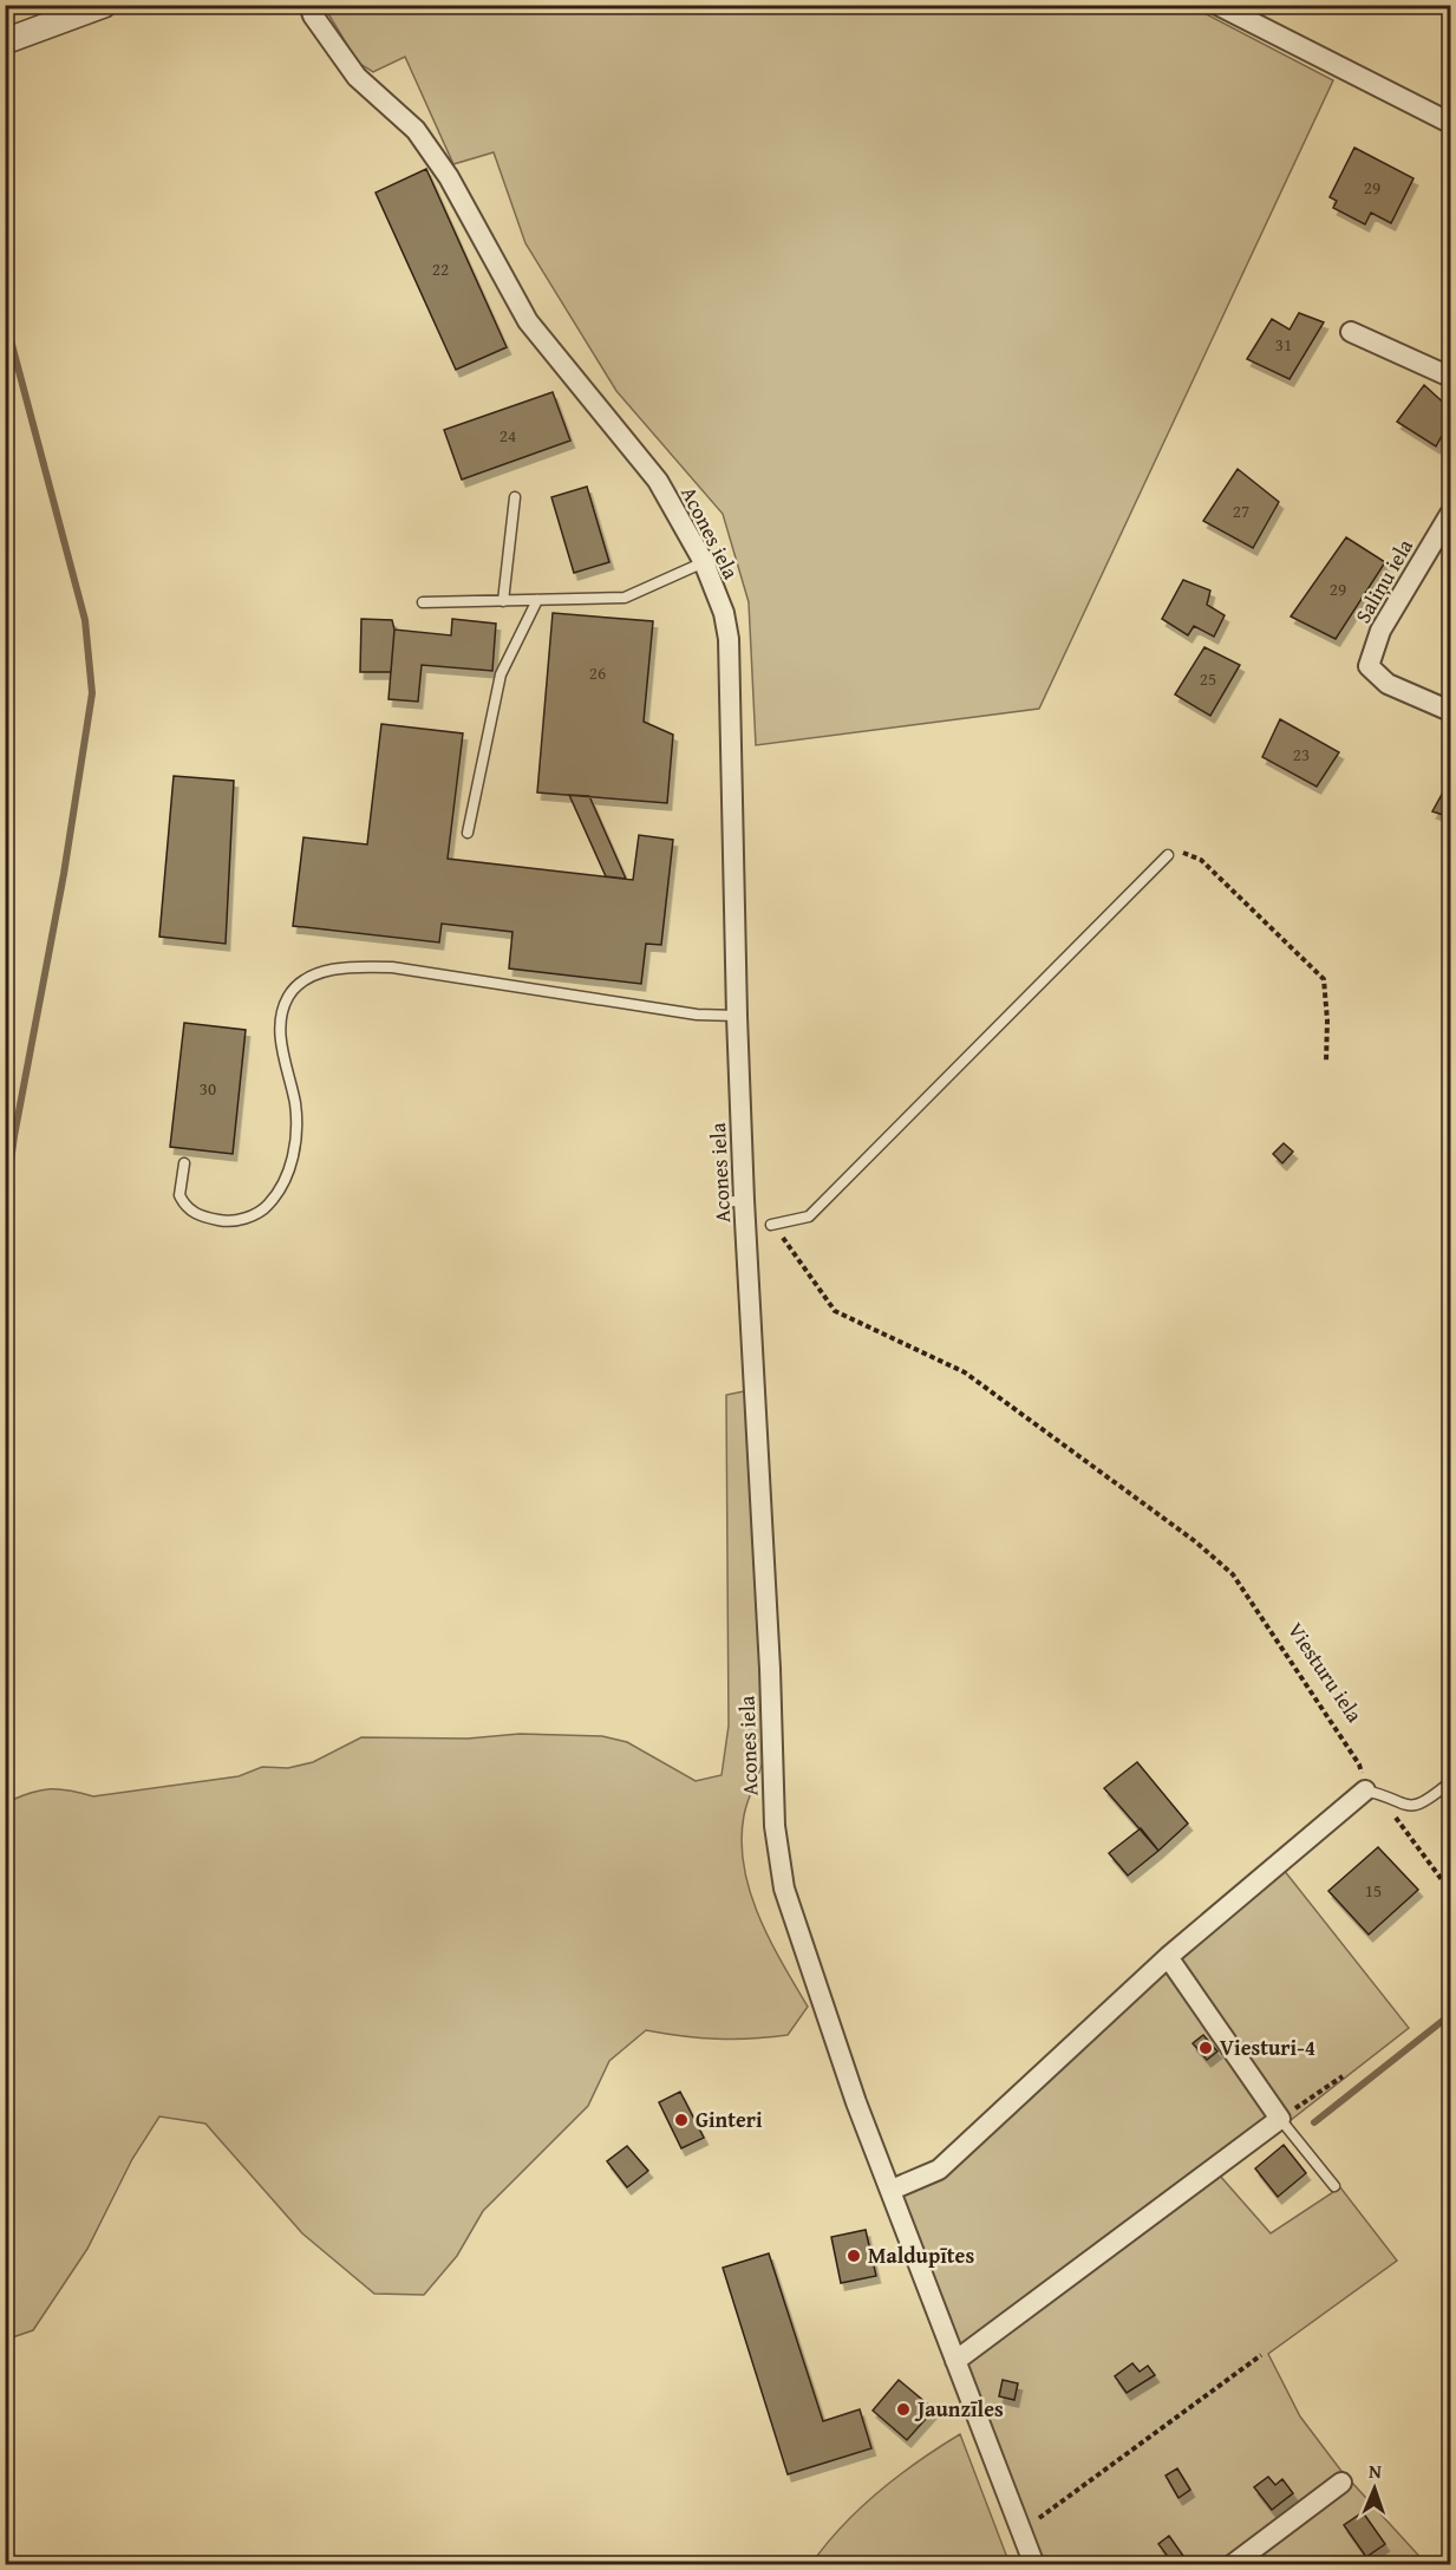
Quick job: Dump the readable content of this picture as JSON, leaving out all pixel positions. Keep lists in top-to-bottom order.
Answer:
{
  "streets": {
    "street": ["Acones iela", "Saliņu iela"],
    "path": ["Viesturu iela"]
  },
  "places": [
    "Viesturi-4",
    "Ginteri",
    "Maldupītes",
    "Jaunzīles"
  ],
  "house_numbers": [
    "29",
    "22",
    "31",
    "24",
    "27",
    "29",
    "26",
    "25",
    "23",
    "30",
    "15"
  ],
  "north": "top"
}
